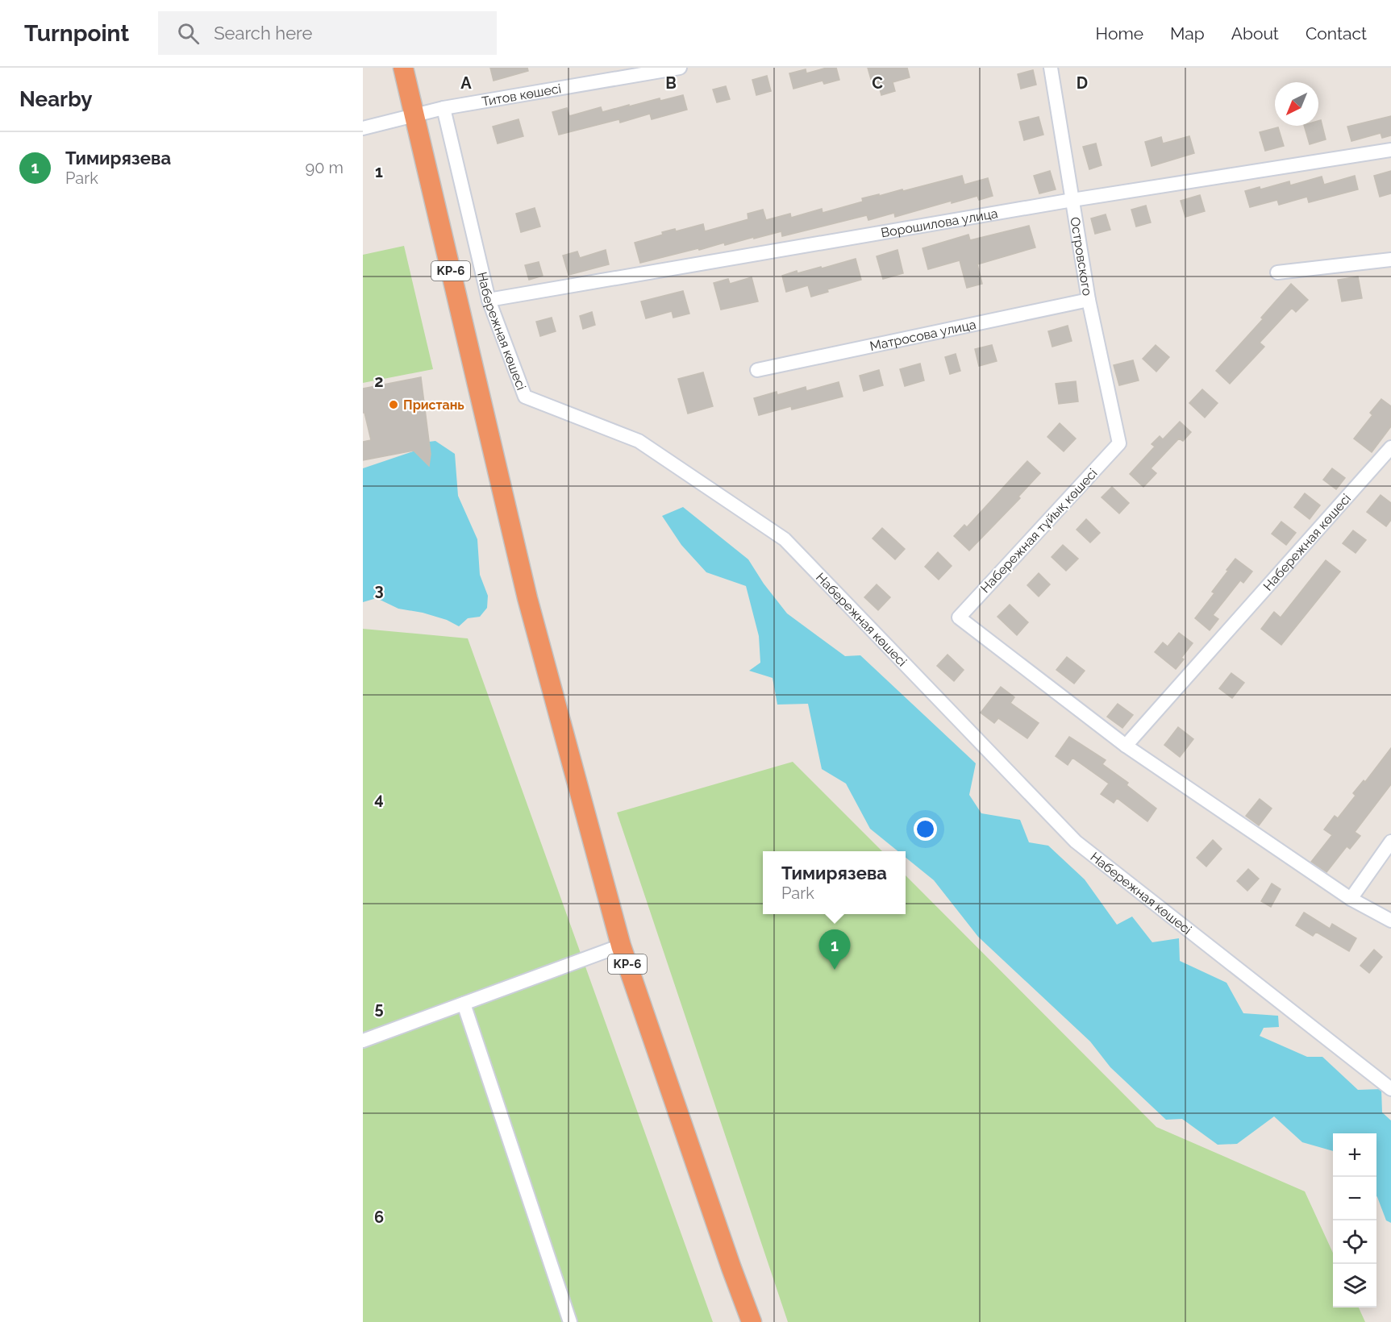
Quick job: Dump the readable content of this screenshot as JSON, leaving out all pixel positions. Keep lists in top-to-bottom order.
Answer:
{
  "streets": {
    "highway": ["KP-6"],
    "street": [
      "Титов көшесі",
      "Ворошилова улица",
      "Островского",
      "Набережная көшесі",
      "Матросова улица",
      "Набережная тұйық көшесі"
    ]
  },
  "crossings": [
    ["Титов көшесі", "KP-6"],
    ["Титов көшесі", "Набережная көшесі"],
    ["Ворошилова улица", "Островского"],
    ["Ворошилова улица", "Набережная көшесі"],
    ["Островского", "Матросова улица"],
    ["Островского", "Набережная тұйық көшесі"],
    ["Набережная көшесі", "Набережная тұйық көшесі"]
  ],
  "places": ["Пристань"],
  "north": "bottom left",
  "page": {
    "header": "Turnpoint",
    "search": "Search here",
    "nav": [
      "Home",
      "Map",
      "About",
      "Contact"
    ],
    "heading": "Nearby",
    "list": [
      {
        "mark": "1",
        "name": "Тимирязева",
        "note": "Park",
        "value": "90 m"
      }
    ],
    "popup": ["Тимирязева", "Park"],
    "pins": "1",
    "map_buttons": ["+", "−"]
  },
  "grid": {
    "columns": [
      "A",
      "B",
      "C",
      "D"
    ],
    "rows": [
      "1",
      "2",
      "3",
      "4",
      "5",
      "6"
    ]
  }
}
